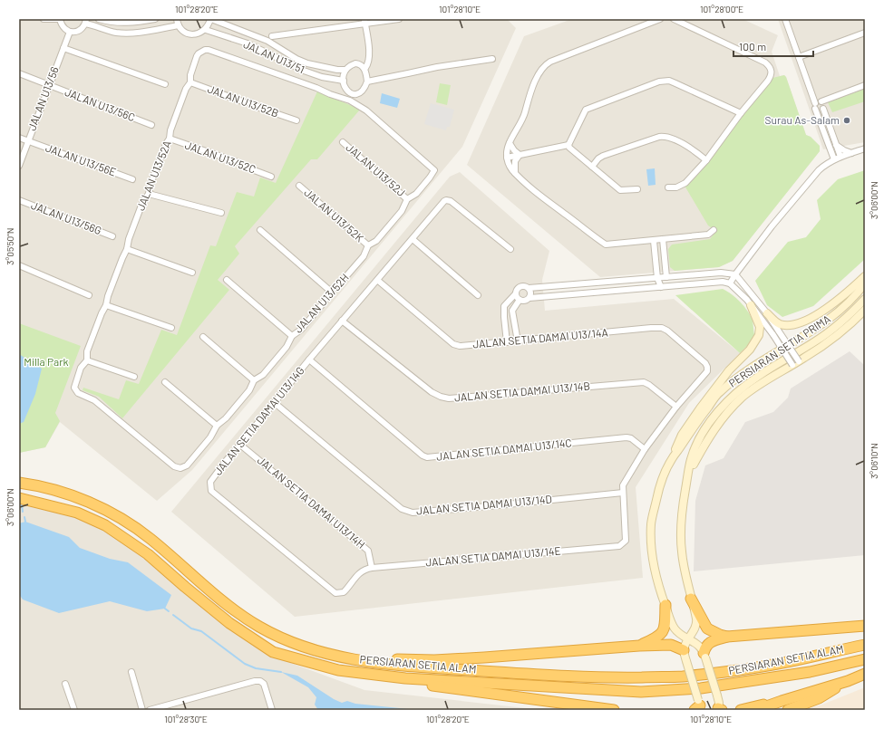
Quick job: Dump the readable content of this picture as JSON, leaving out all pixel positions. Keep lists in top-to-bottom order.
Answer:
{
  "streets": {
    "highway": ["PERSIARAN SETIA ALAM"],
    "street": [
      "JALAN U13/51",
      "JALAN U13/56",
      "JALAN U13/52B",
      "JALAN U13/56C",
      "JALAN U13/52C",
      "JALAN U13/56E",
      "JALAN U13/52J",
      "JALAN U13/52A",
      "JALAN U13/52K",
      "JALAN U13/56G",
      "JALAN U13/52H",
      "JALAN SETIA DAMAI U13/14A",
      "PERSIARAN SETIA PRIMA",
      "JALAN SETIA DAMAI U13/14B",
      "JALAN SETIA DAMAI U13/14G",
      "JALAN SETIA DAMAI U13/14C",
      "JALAN SETIA DAMAI U13/14H",
      "JALAN SETIA DAMAI U13/14D",
      "JALAN SETIA DAMAI U13/14E"
    ]
  },
  "crossings": [
    ["JALAN U13/56", "JALAN U13/56C"],
    ["JALAN U13/56", "JALAN U13/56E"],
    ["JALAN U13/52B", "JALAN U13/52A"],
    ["JALAN U13/52C", "JALAN U13/52A"],
    ["JALAN U13/52J", "JALAN U13/52H"],
    ["JALAN U13/52A", "JALAN U13/52H"],
    ["JALAN U13/52K", "JALAN U13/52H"],
    ["JALAN SETIA DAMAI U13/14A", "JALAN SETIA DAMAI U13/14B"],
    ["JALAN SETIA DAMAI U13/14A", "JALAN SETIA DAMAI U13/14G"],
    ["JALAN SETIA DAMAI U13/14B", "JALAN SETIA DAMAI U13/14G"],
    ["JALAN SETIA DAMAI U13/14G", "JALAN SETIA DAMAI U13/14C"],
    ["JALAN SETIA DAMAI U13/14G", "JALAN SETIA DAMAI U13/14H"],
    ["JALAN SETIA DAMAI U13/14G", "JALAN SETIA DAMAI U13/14D"],
    ["JALAN SETIA DAMAI U13/14G", "JALAN SETIA DAMAI U13/14E"],
    ["JALAN SETIA DAMAI U13/14H", "JALAN SETIA DAMAI U13/14E"],
    ["JALAN SETIA DAMAI U13/14D", "JALAN SETIA DAMAI U13/14E"]
  ],
  "parks": ["Milla Park"],
  "places": ["Surau As-Salam"],
  "scale_bar": "100 m",
  "coordinates": [
    "101°28'20\"E",
    "101°28'10\"E",
    "101°28'00\"E",
    "3°06'00\"N",
    "3°05'50\"N",
    "3°06'10\"N",
    "101°28'30\"E"
  ]
}
